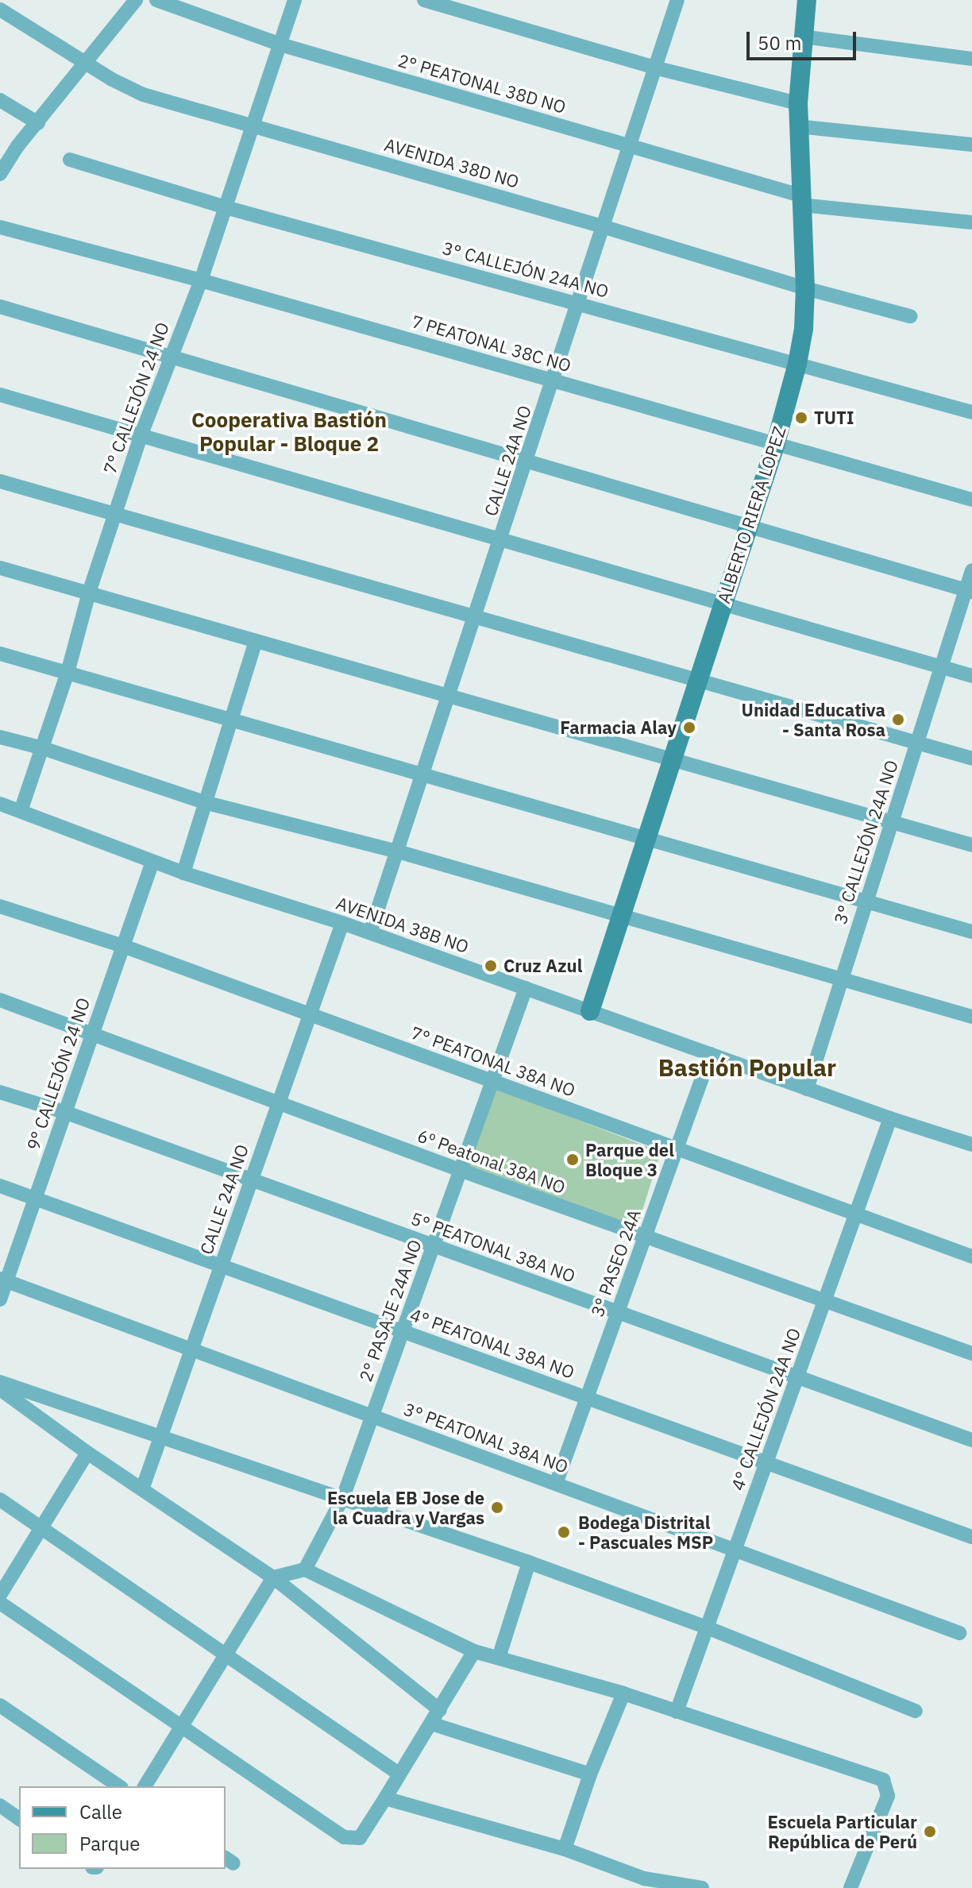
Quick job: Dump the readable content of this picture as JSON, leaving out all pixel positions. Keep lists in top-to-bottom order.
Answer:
{
  "streets": {
    "main road": ["ALBERTO RIERA LOPEZ"],
    "street": [
      "2° PEATONAL 38D NO",
      "AVENIDA 38D NO",
      "3° CALLEJÓN 24A NO",
      "7 PEATONAL 38C NO",
      "7° CALLEJÓN 24 NO",
      "CALLE 24A NO",
      "AVENIDA 38B NO",
      "7° PEATONAL 38A NO",
      "9° CALLEJÓN 24 NO",
      "6º Peatonal 38A NO",
      "5° PEATONAL 38A NO",
      "3° PASEO 24A",
      "2° PASAJE 24A NO",
      "4° PEATONAL 38A NO",
      "4° CALLEJÓN 24A NO",
      "3° PEATONAL 38A NO"
    ]
  },
  "crossings": [
    ["2° PEATONAL 38D NO", "7° CALLEJÓN 24 NO"],
    ["2° PEATONAL 38D NO", "CALLE 24A NO"],
    ["2° PEATONAL 38D NO", "ALBERTO RIERA LOPEZ"],
    ["AVENIDA 38D NO", "7° CALLEJÓN 24 NO"],
    ["AVENIDA 38D NO", "CALLE 24A NO"],
    ["AVENIDA 38D NO", "ALBERTO RIERA LOPEZ"],
    ["3° CALLEJÓN 24A NO", "7° CALLEJÓN 24 NO"],
    ["3° CALLEJÓN 24A NO", "CALLE 24A NO"],
    ["3° CALLEJÓN 24A NO", "ALBERTO RIERA LOPEZ"],
    ["3° CALLEJÓN 24A NO", "AVENIDA 38B NO"],
    ["7 PEATONAL 38C NO", "7° CALLEJÓN 24 NO"],
    ["7 PEATONAL 38C NO", "CALLE 24A NO"],
    ["7 PEATONAL 38C NO", "ALBERTO RIERA LOPEZ"],
    ["7° CALLEJÓN 24 NO", "AVENIDA 38B NO"],
    ["CALLE 24A NO", "AVENIDA 38B NO"],
    ["CALLE 24A NO", "7° PEATONAL 38A NO"],
    ["CALLE 24A NO", "6º Peatonal 38A NO"],
    ["CALLE 24A NO", "5° PEATONAL 38A NO"],
    ["CALLE 24A NO", "4° PEATONAL 38A NO"],
    ["CALLE 24A NO", "3° PEATONAL 38A NO"],
    ["ALBERTO RIERA LOPEZ", "AVENIDA 38B NO"],
    ["AVENIDA 38B NO", "9° CALLEJÓN 24 NO"],
    ["AVENIDA 38B NO", "3° PASEO 24A"],
    ["AVENIDA 38B NO", "2° PASAJE 24A NO"],
    ["AVENIDA 38B NO", "4° CALLEJÓN 24A NO"],
    ["7° PEATONAL 38A NO", "9° CALLEJÓN 24 NO"],
    ["7° PEATONAL 38A NO", "3° PASEO 24A"],
    ["7° PEATONAL 38A NO", "2° PASAJE 24A NO"],
    ["7° PEATONAL 38A NO", "4° CALLEJÓN 24A NO"],
    ["9° CALLEJÓN 24 NO", "6º Peatonal 38A NO"],
    ["9° CALLEJÓN 24 NO", "5° PEATONAL 38A NO"],
    ["9° CALLEJÓN 24 NO", "4° PEATONAL 38A NO"],
    ["9° CALLEJÓN 24 NO", "3° PEATONAL 38A NO"],
    ["6º Peatonal 38A NO", "3° PASEO 24A"],
    ["6º Peatonal 38A NO", "2° PASAJE 24A NO"],
    ["6º Peatonal 38A NO", "4° CALLEJÓN 24A NO"],
    ["5° PEATONAL 38A NO", "3° PASEO 24A"],
    ["5° PEATONAL 38A NO", "2° PASAJE 24A NO"],
    ["5° PEATONAL 38A NO", "4° CALLEJÓN 24A NO"],
    ["3° PASEO 24A", "4° PEATONAL 38A NO"],
    ["3° PASEO 24A", "3° PEATONAL 38A NO"],
    ["2° PASAJE 24A NO", "4° PEATONAL 38A NO"],
    ["2° PASAJE 24A NO", "3° PEATONAL 38A NO"],
    ["4° PEATONAL 38A NO", "4° CALLEJÓN 24A NO"],
    ["4° CALLEJÓN 24A NO", "3° PEATONAL 38A NO"]
  ],
  "districts": ["Cooperativa Bastión Popular - Bloque 2", "Bastión Popular"],
  "places": [
    "TUTI",
    "Unidad Educativa - Santa Rosa",
    "Farmacia Alay",
    "Cruz Azul",
    "Parque del Bloque 3",
    "Escuela EB Jose de la Cuadra y Vargas",
    "Bodega Distrital - Pascuales MSP",
    "Escuela Particular República de Perú"
  ],
  "legend": ["Calle", "Parque"],
  "scale_bar": "50 m"
}
